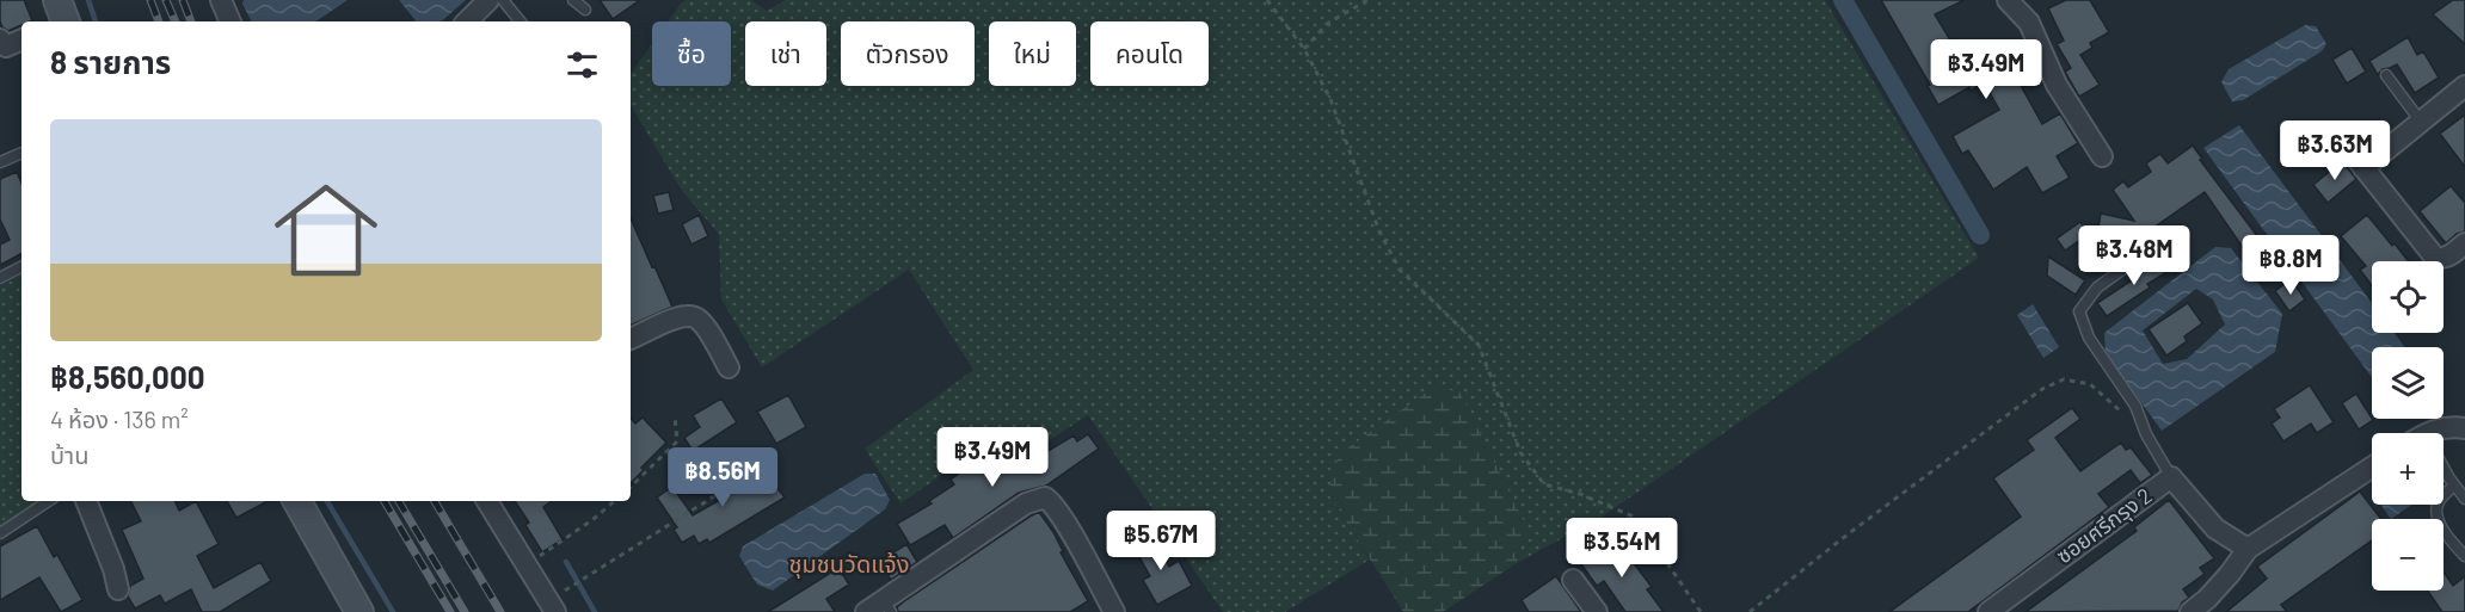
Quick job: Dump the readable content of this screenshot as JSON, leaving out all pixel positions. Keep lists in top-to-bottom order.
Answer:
{
  "streets": {
    "street": ["ซอยศรีกรุง 2"]
  },
  "districts": ["ชุมชนวัดแจ้ง"],
  "page": {
    "chip": [
      "ซื้อ",
      "เช่า",
      "ตัวกรอง",
      "ใหม่",
      "คอนโด"
    ],
    "heading": "8 รายการ",
    "price": [
      "฿3.49M",
      "฿3.63M",
      "฿3.48M",
      "฿8.8M",
      "฿3.49M",
      "฿8.56M",
      "฿5.67M",
      "฿3.54M"
    ],
    "list": [
      {
        "name": "฿8,560,000",
        "note": "4 ห้อง · 136 m² · บ้าน"
      }
    ],
    "map_buttons": ["+", "−"]
  }
}
